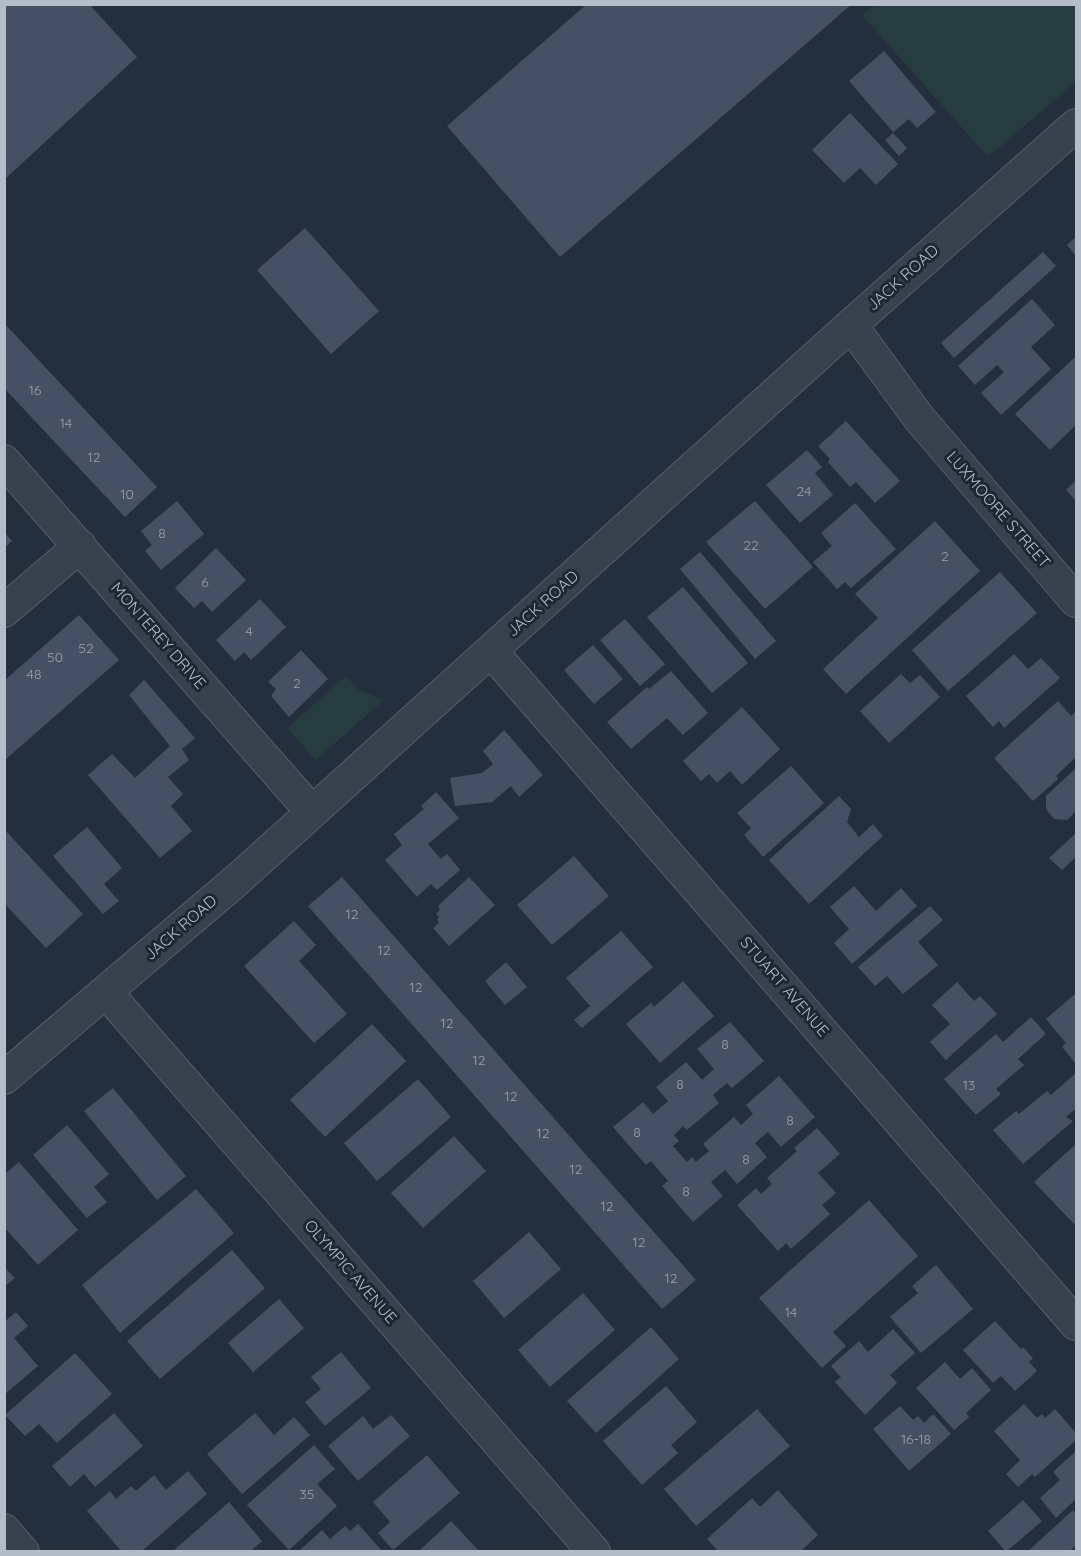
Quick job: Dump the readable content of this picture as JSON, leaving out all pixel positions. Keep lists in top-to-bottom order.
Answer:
{
  "streets": {
    "street": [
      "JACK ROAD",
      "LUXMOORE STREET",
      "MONTEREY DRIVE",
      "STUART AVENUE",
      "OLYMPIC AVENUE"
    ]
  },
  "crossings": [
    ["JACK ROAD", "LUXMOORE STREET"],
    ["JACK ROAD", "MONTEREY DRIVE"],
    ["JACK ROAD", "STUART AVENUE"],
    ["JACK ROAD", "OLYMPIC AVENUE"]
  ],
  "house_numbers": [
    "16",
    "14",
    "12",
    "24",
    "10",
    "8",
    "22",
    "2",
    "6",
    "4",
    "52",
    "50",
    "48",
    "2",
    "12",
    "12",
    "12",
    "12",
    "8",
    "12",
    "8",
    "13",
    "12",
    "8",
    "8",
    "12",
    "8",
    "12",
    "8",
    "12",
    "12",
    "12",
    "14",
    "16-18",
    "35"
  ]
}
